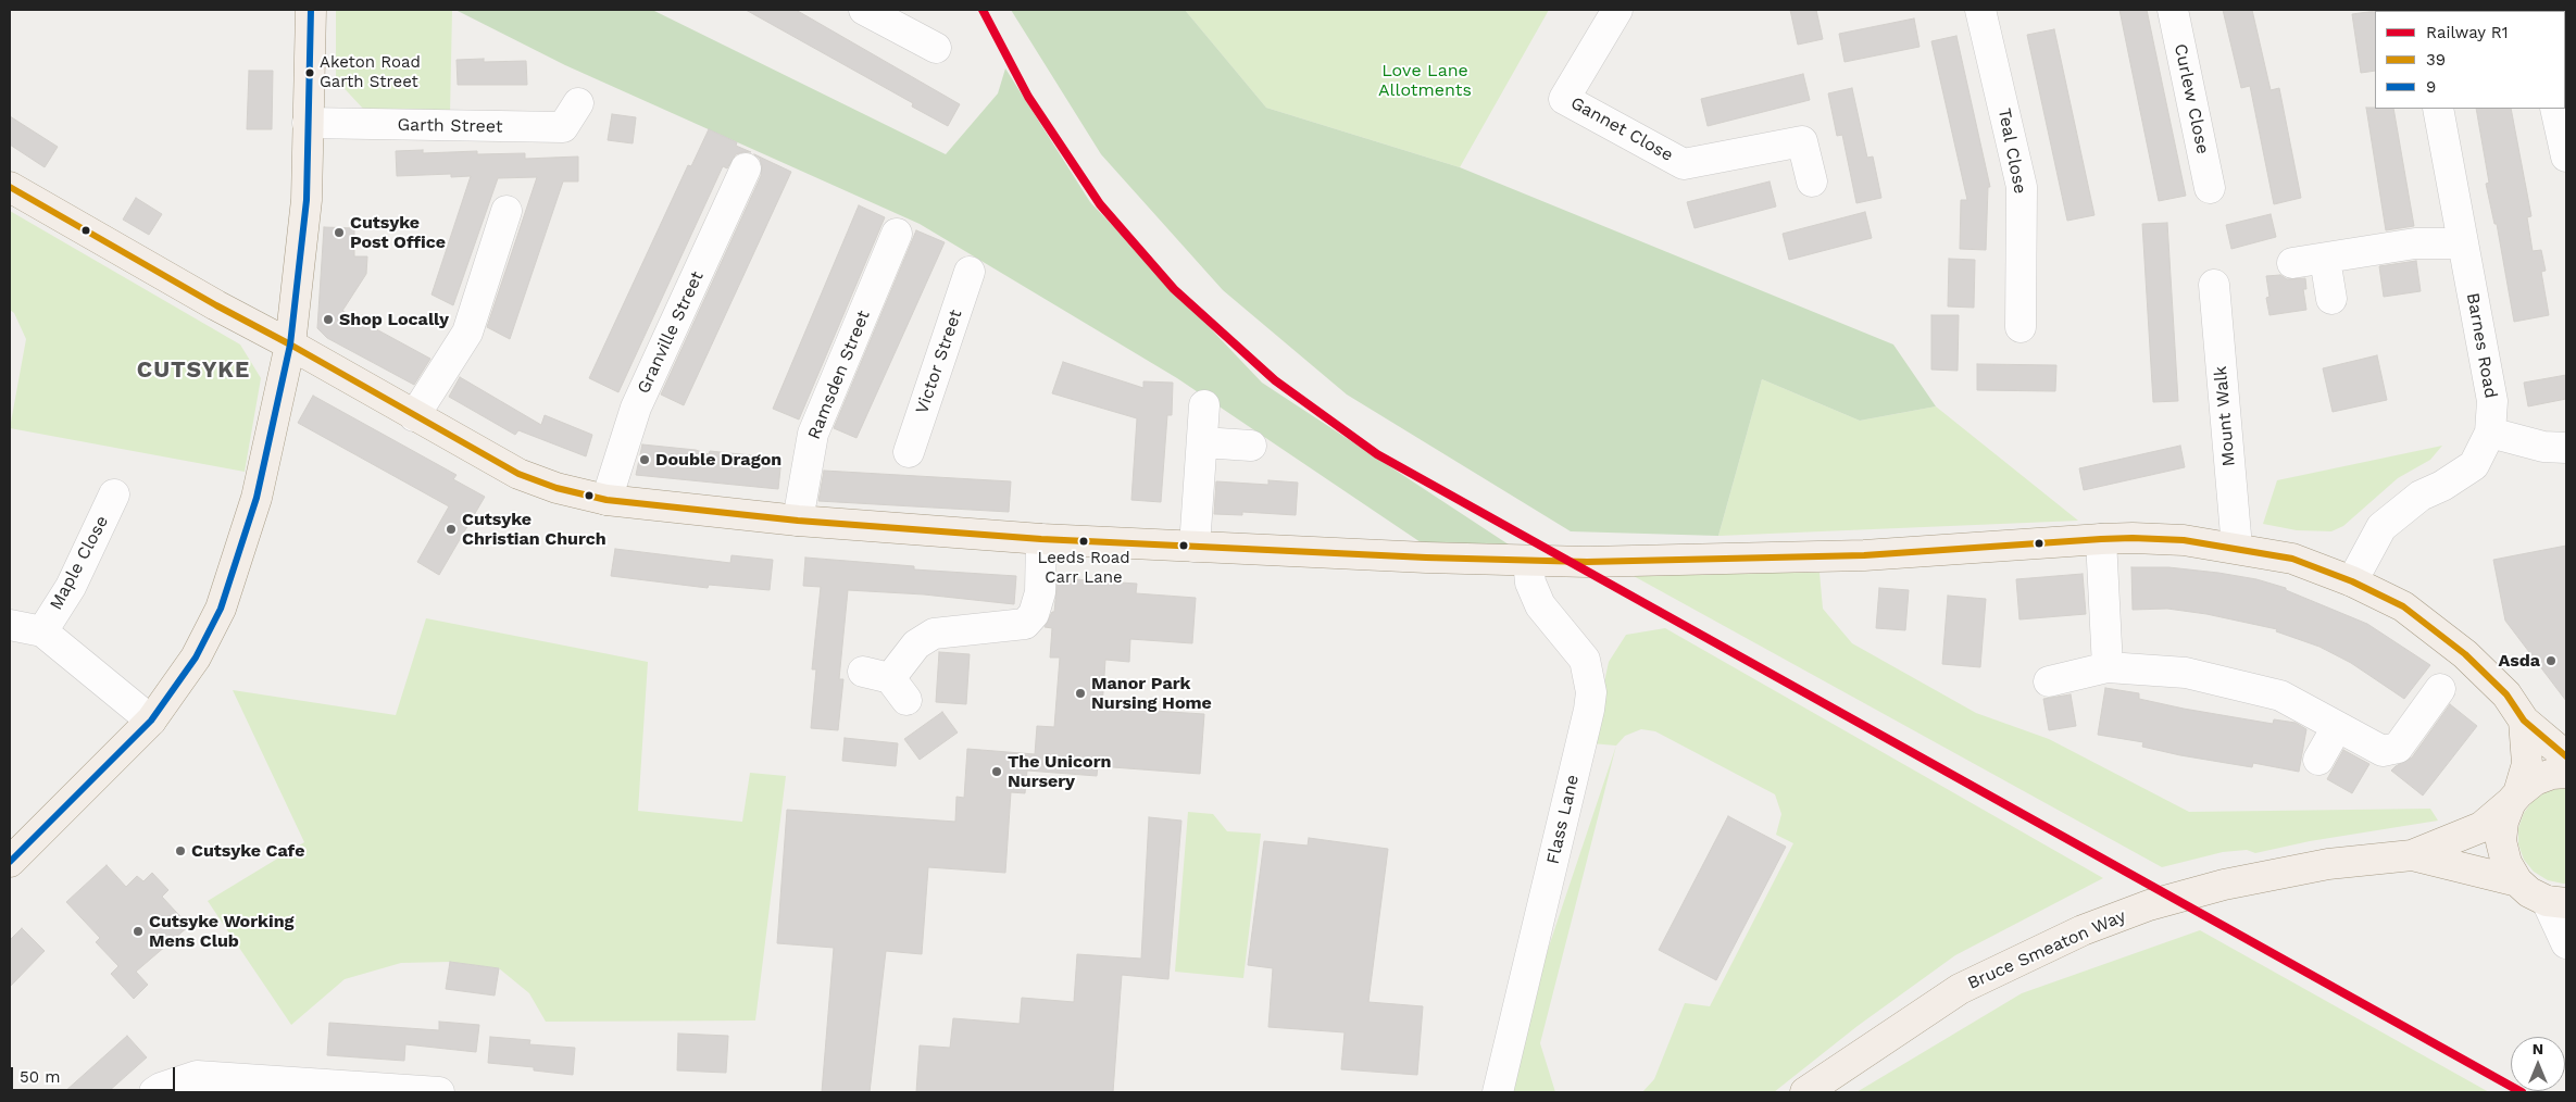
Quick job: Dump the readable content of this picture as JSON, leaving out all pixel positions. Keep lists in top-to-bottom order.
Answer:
{
  "streets": {
    "main road": ["Bruce Smeaton Way"],
    "street": [
      "Curlew Close",
      "Garth Street",
      "Gannet Close",
      "Teal Close",
      "Granville Street",
      "Barnes Road",
      "Victor Street",
      "Ramsden Street",
      "Mount Walk",
      "Maple Close",
      "Flass Lane"
    ]
  },
  "districts": ["CUTSYKE"],
  "parks": ["Love Lane Allotments"],
  "places": [
    "Aketon Road Garth Street",
    "Cutsyke Post Office",
    "Shop Locally",
    "Double Dragon",
    "Cutsyke Christian Church",
    "Leeds Road Carr Lane",
    "Asda",
    "Manor Park Nursing Home",
    "The Unicorn Nursery",
    "Cutsyke Cafe",
    "Cutsyke Working Mens Club"
  ],
  "lines": ["rail line R1", "transit line 9", "transit line 39"],
  "legend": ["Railway R1", "39", "9"],
  "scale_bar": "50 m",
  "north": "top"
}
